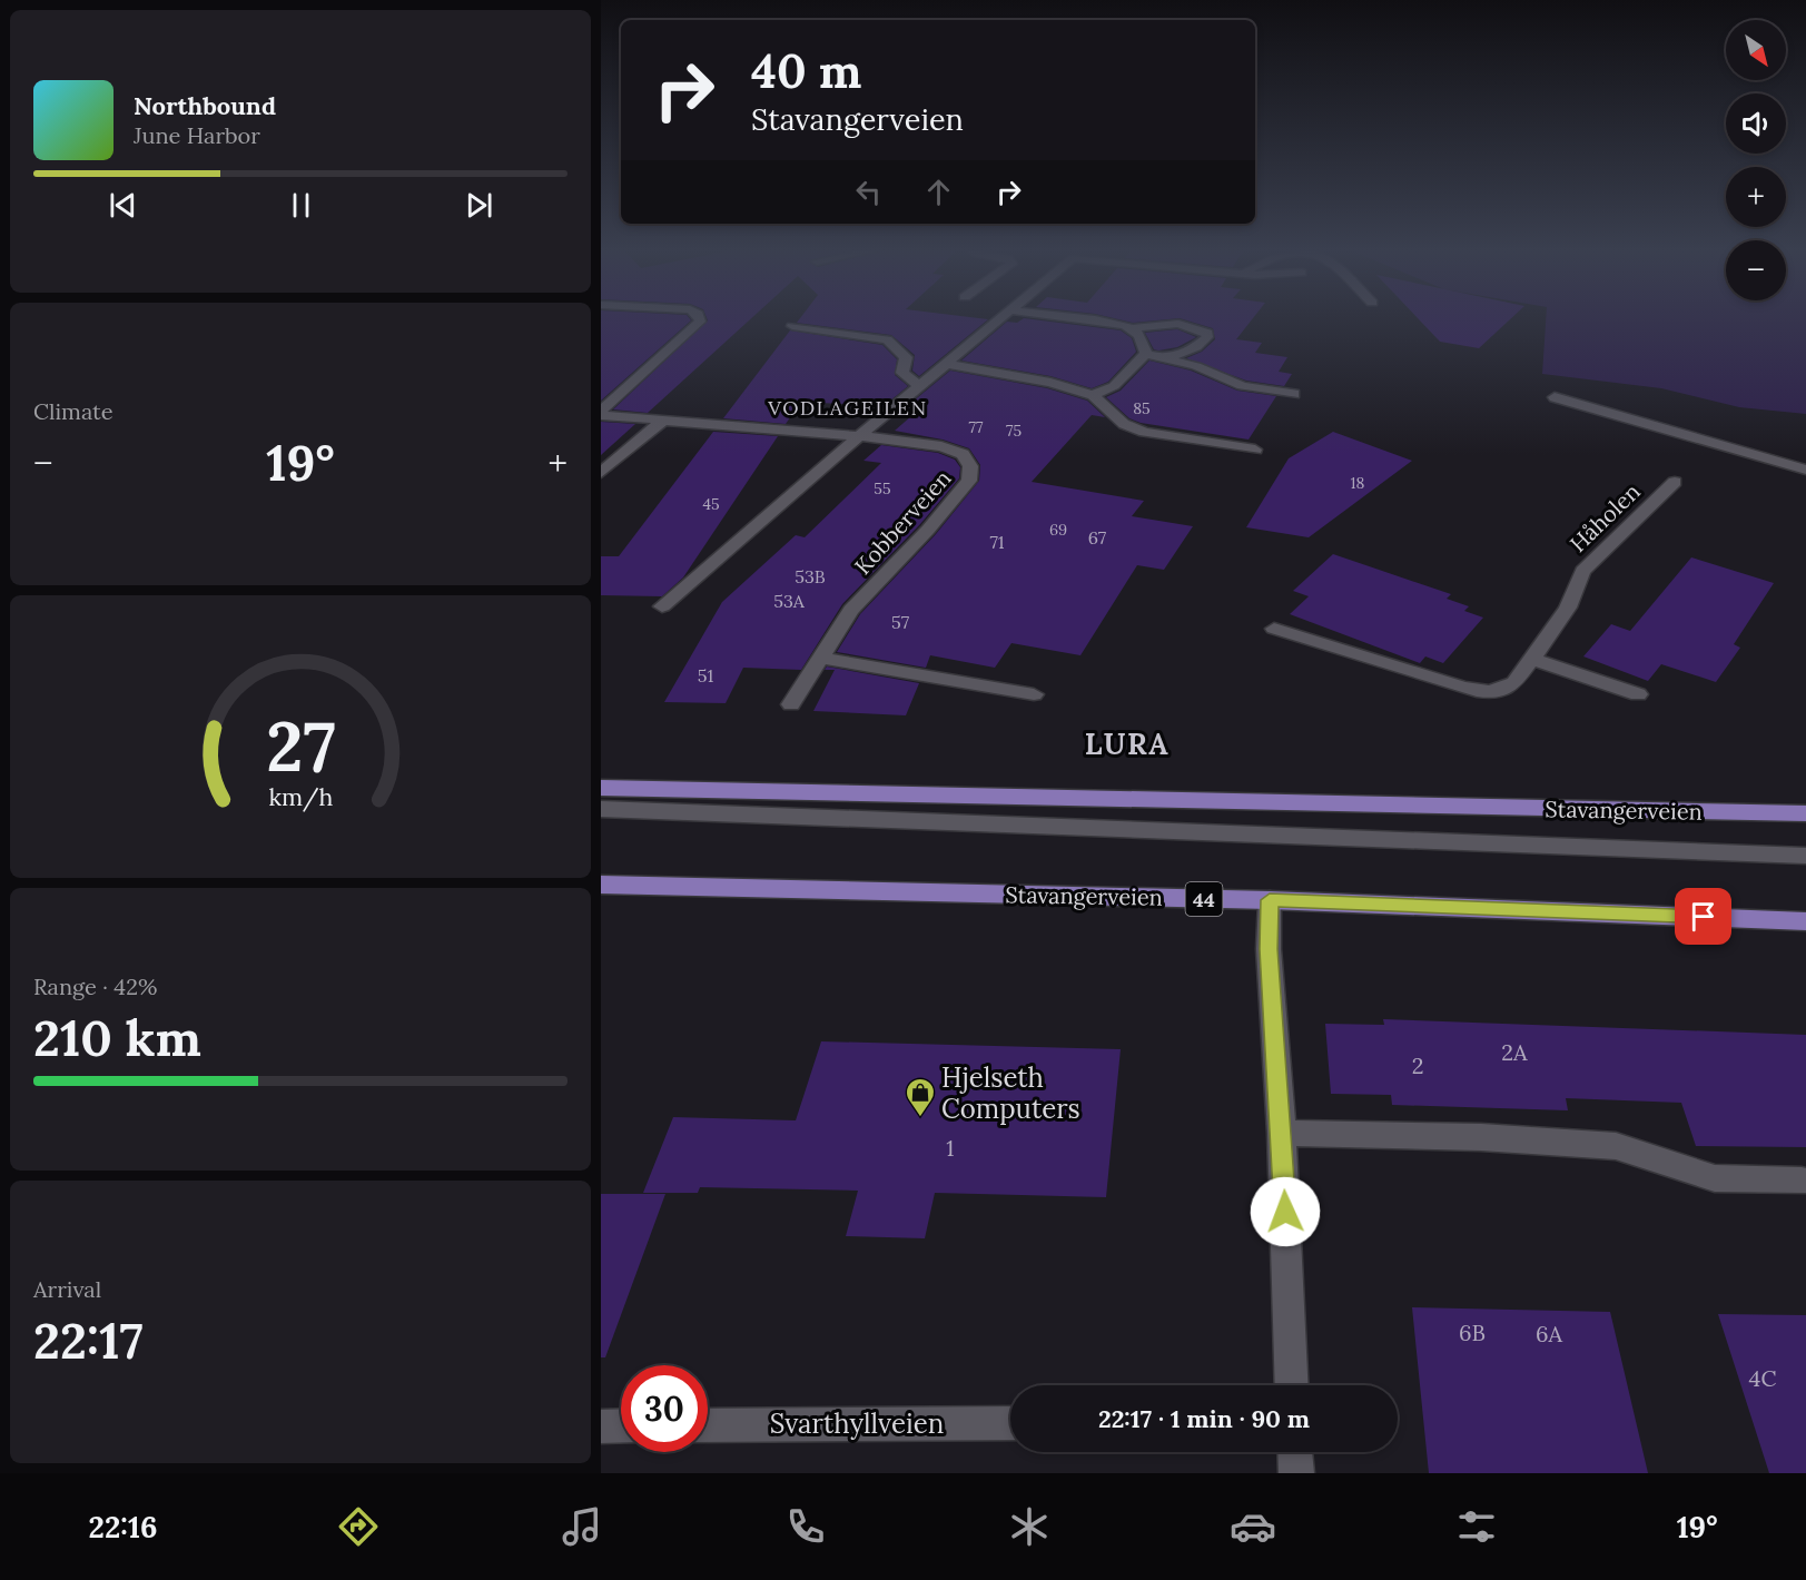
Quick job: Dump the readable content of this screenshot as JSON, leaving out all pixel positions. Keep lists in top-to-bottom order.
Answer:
{
  "streets": {
    "main road": ["Stavangerveien", "44"],
    "street": ["Håholen", "Kobberveien", "Svarthyllveien"]
  },
  "districts": ["VODLAGEILEN", "LURA"],
  "places": {
    "shop": ["Hjelseth Computers"]
  },
  "house_numbers": [
    "85",
    "77",
    "75",
    "18",
    "55",
    "45",
    "69",
    "67",
    "71",
    "53B",
    "53A",
    "57",
    "51",
    "2A",
    "2",
    "1",
    "6B",
    "6A",
    "4C"
  ],
  "north": "bottom right",
  "page": {
    "map_buttons": ["+", "−"],
    "turn": ["40 m", "Stavangerveien"],
    "song": ["Northbound", "June Harbor"],
    "tile": [
      "Climate",
      ["Range · 42%", "210 km"],
      ["Arrival", "22:17"]
    ],
    "heat": ["−", "19°", "+"],
    "limit": "30",
    "trip": "22:17 · 1 min · 90 m",
    "tabs": ["22:16", "19°"],
    "gauge": ["27", "km/h"]
  }
}
